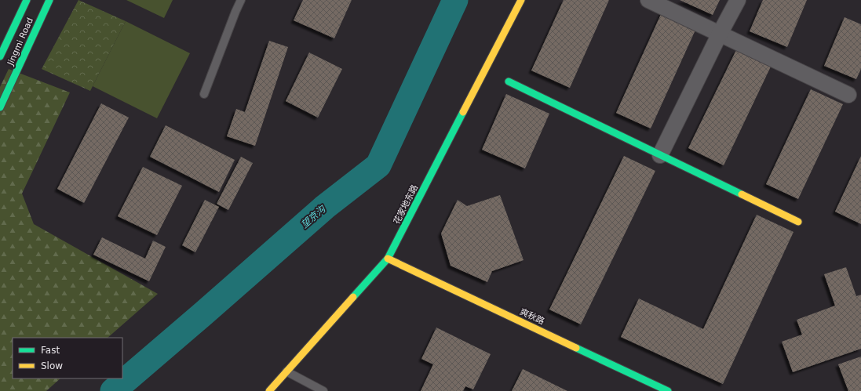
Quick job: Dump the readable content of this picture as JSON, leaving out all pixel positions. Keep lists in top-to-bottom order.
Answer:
{
  "streets": {
    "main road": ["Jingmi Road", "花家地东路", "爽秋路"]
  },
  "crossings": [
    ["花家地东路", "爽秋路"]
  ],
  "water": ["望京沟"],
  "legend": ["Fast", "Slow"]
}
